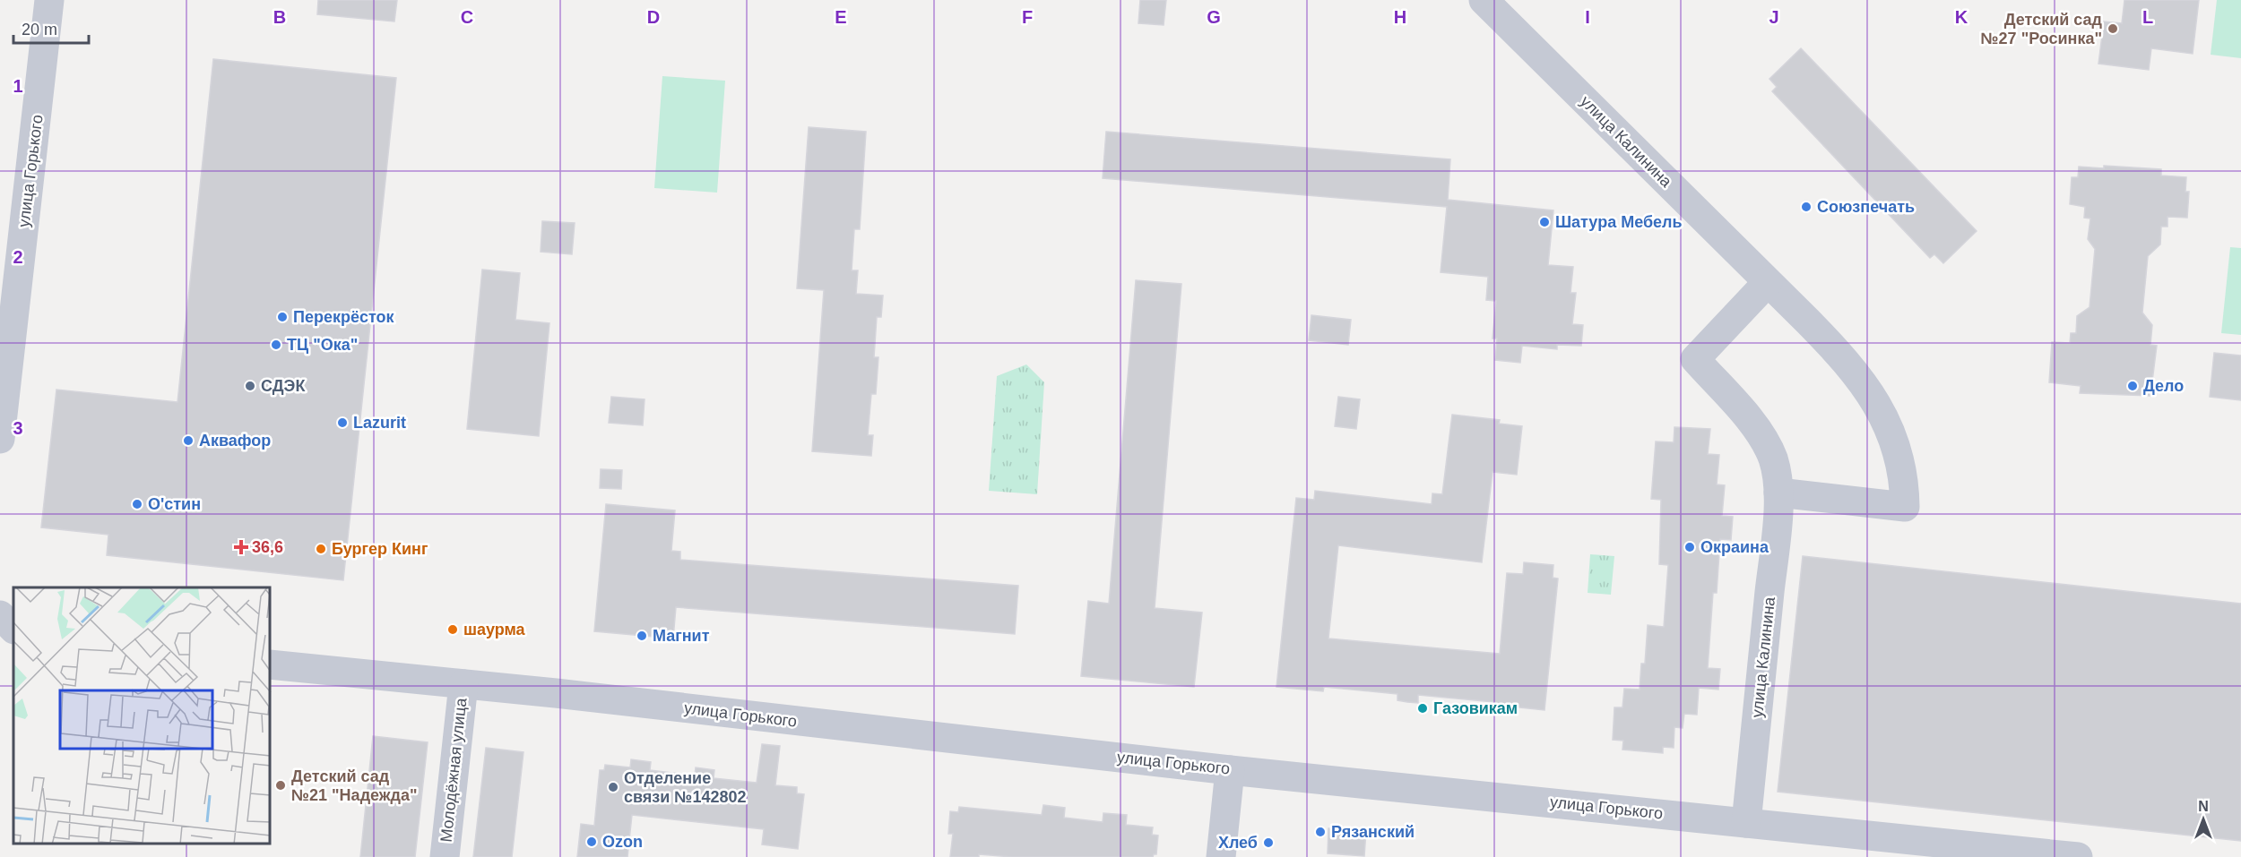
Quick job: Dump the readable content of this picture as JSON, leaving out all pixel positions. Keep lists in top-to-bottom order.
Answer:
{
  "streets": {
    "street": ["улица Калинина", "улица Горького", "Молодёжная улица"]
  },
  "crossings": [
    ["улица Калинина", "улица Горького"],
    ["улица Горького", "Молодёжная улица"]
  ],
  "places": {
    "other": [
      "Детский сад №27 \"Росинка\"",
      "Союзпечать",
      "Шатура Мебель",
      "Перекрёсток",
      "ТЦ \"Ока\"",
      "СДЭК",
      "Дело",
      "Lazurit",
      "Аквафор",
      "О'стин",
      "Окраина",
      "Бургер Кинг",
      "шаурма",
      "Магнит",
      "Газовикам",
      "Детский сад №21 \"Надежда\"",
      "Отделение связи №142802",
      "Рязанский",
      "Ozon",
      "Хлеб"
    ],
    "health": ["36,6"]
  },
  "scale_bar": "20 m",
  "north": "top",
  "grid": {
    "columns": [
      "B",
      "C",
      "D",
      "E",
      "F",
      "G",
      "H",
      "I",
      "J",
      "K",
      "L"
    ],
    "rows": ["1", "2", "3"]
  }
}
